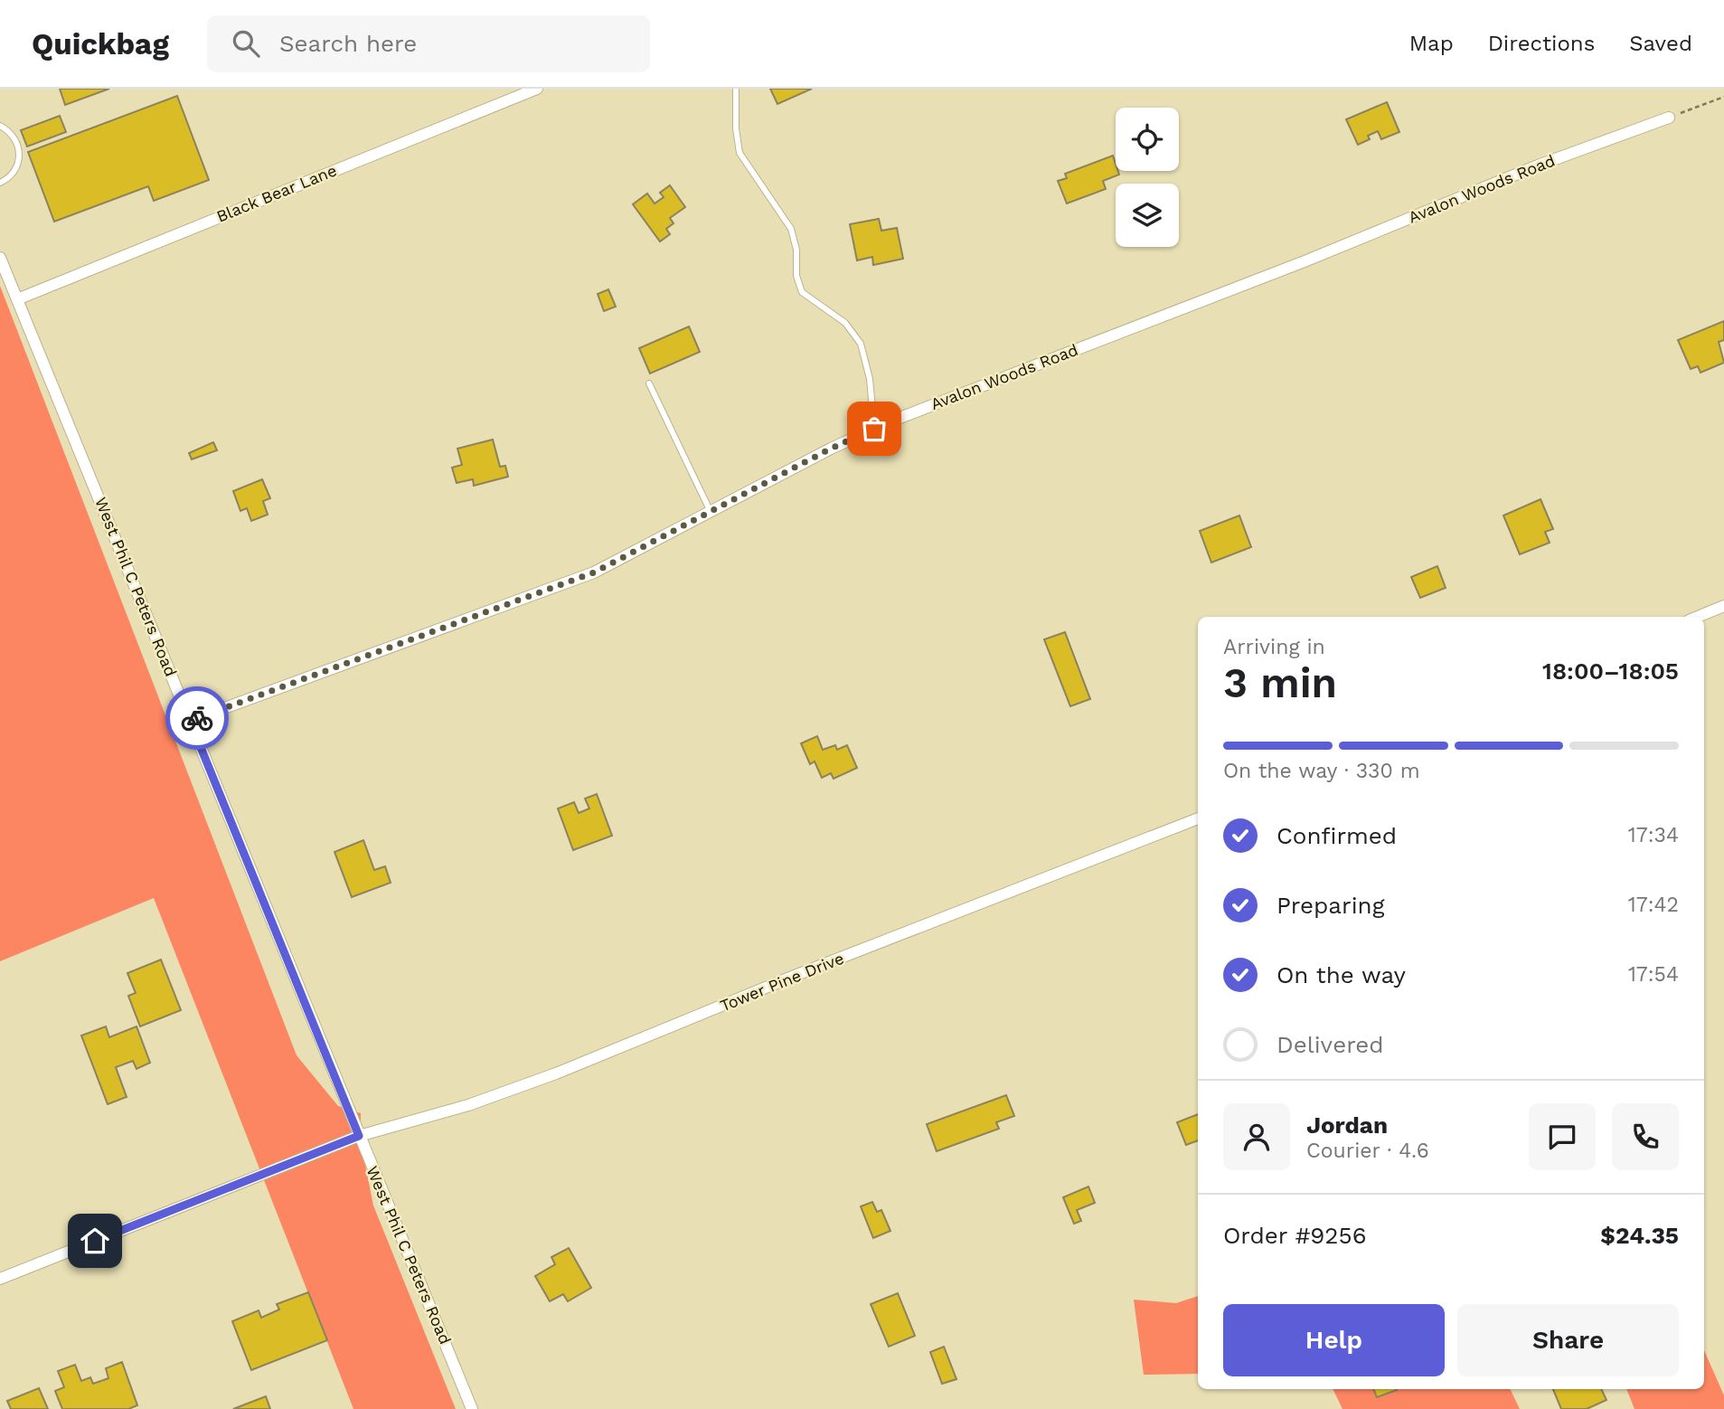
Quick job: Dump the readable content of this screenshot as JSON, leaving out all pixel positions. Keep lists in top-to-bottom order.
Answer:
{
  "streets": {
    "street": [
      "Avalon Woods Road",
      "Black Bear Lane",
      "West Phil C Peters Road",
      "Tower Pine Drive"
    ]
  },
  "crossings": [
    ["Avalon Woods Road", "West Phil C Peters Road"],
    ["Black Bear Lane", "West Phil C Peters Road"],
    ["West Phil C Peters Road", "Tower Pine Drive"]
  ],
  "page": {
    "header": "Quickbag",
    "search": "Search here",
    "nav": ["Map", "Directions", "Saved"],
    "heading": ["3 min", "Arriving in", "18:00–18:05"],
    "panel": [
      "Jordan",
      "Courier · 4.6",
      "Order #9256",
      "$24.35"
    ],
    "bar": "On the way · 330 m",
    "list": [
      ["Confirmed", "17:34"],
      ["Preparing", "17:42"],
      ["On the way", "17:54"],
      "Delivered"
    ],
    "buttons": ["Help", "Share"]
  }
}
